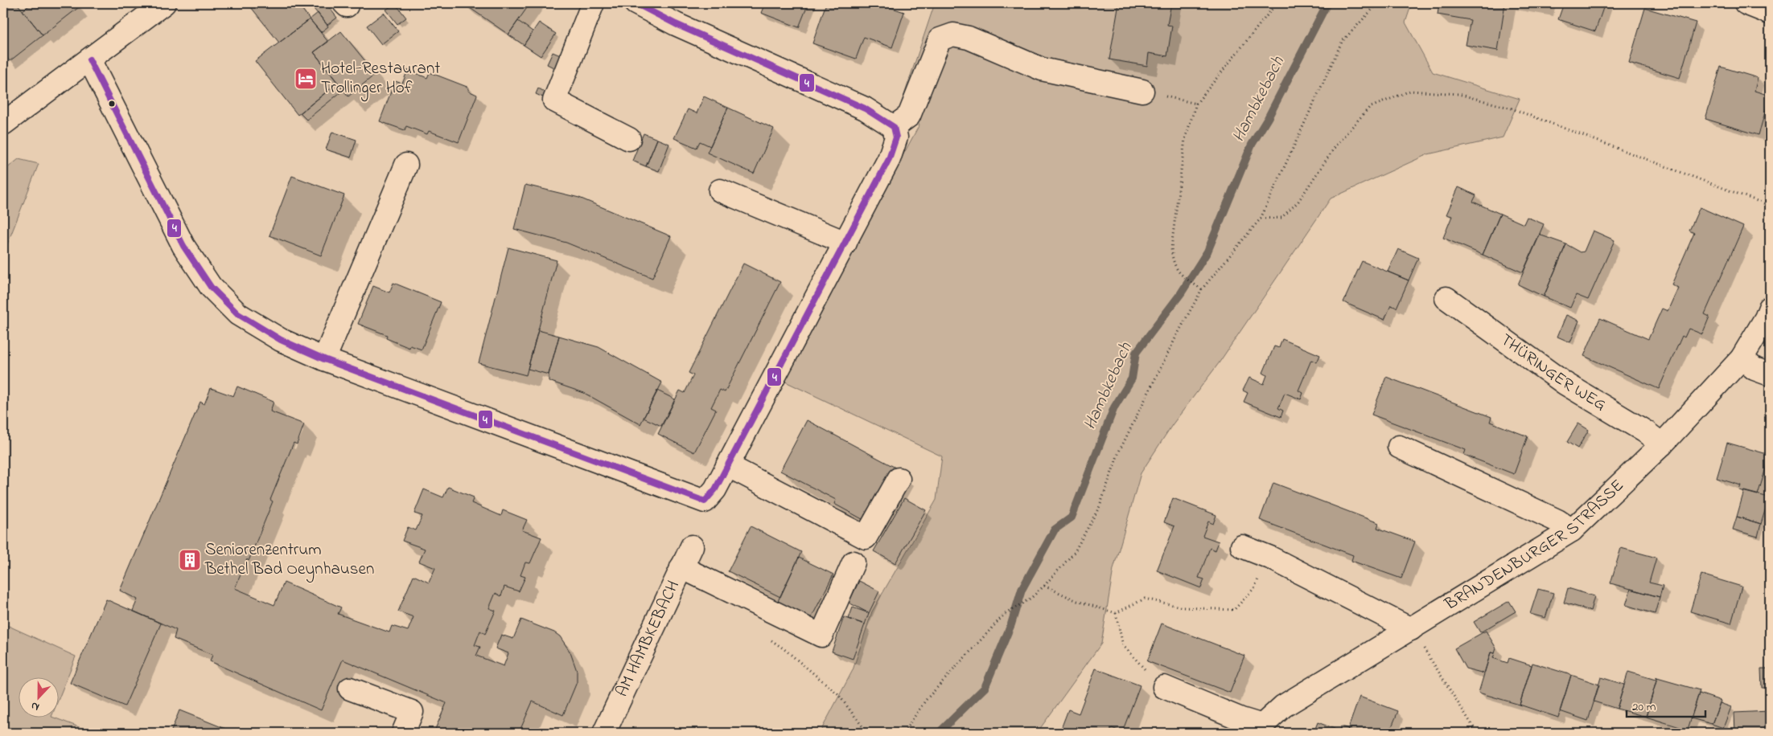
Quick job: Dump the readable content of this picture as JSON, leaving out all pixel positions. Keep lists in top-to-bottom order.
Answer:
{
  "streets": {
    "street": ["THÜRINGER WEG", "BRANDENBURGER STRASSE", "AM HAMBKEBACH"]
  },
  "crossings": [
    ["THÜRINGER WEG", "BRANDENBURGER STRASSE"]
  ],
  "water": ["Hambkebach"],
  "places": {
    "hotel": ["Hotel-Restaurant Trollinger Hof"],
    "building": ["Seniorenzentrum Bethel Bad Oeynhausen"]
  },
  "lines": ["transit line 4"],
  "scale_bar": "20 m",
  "north": "bottom"
}
